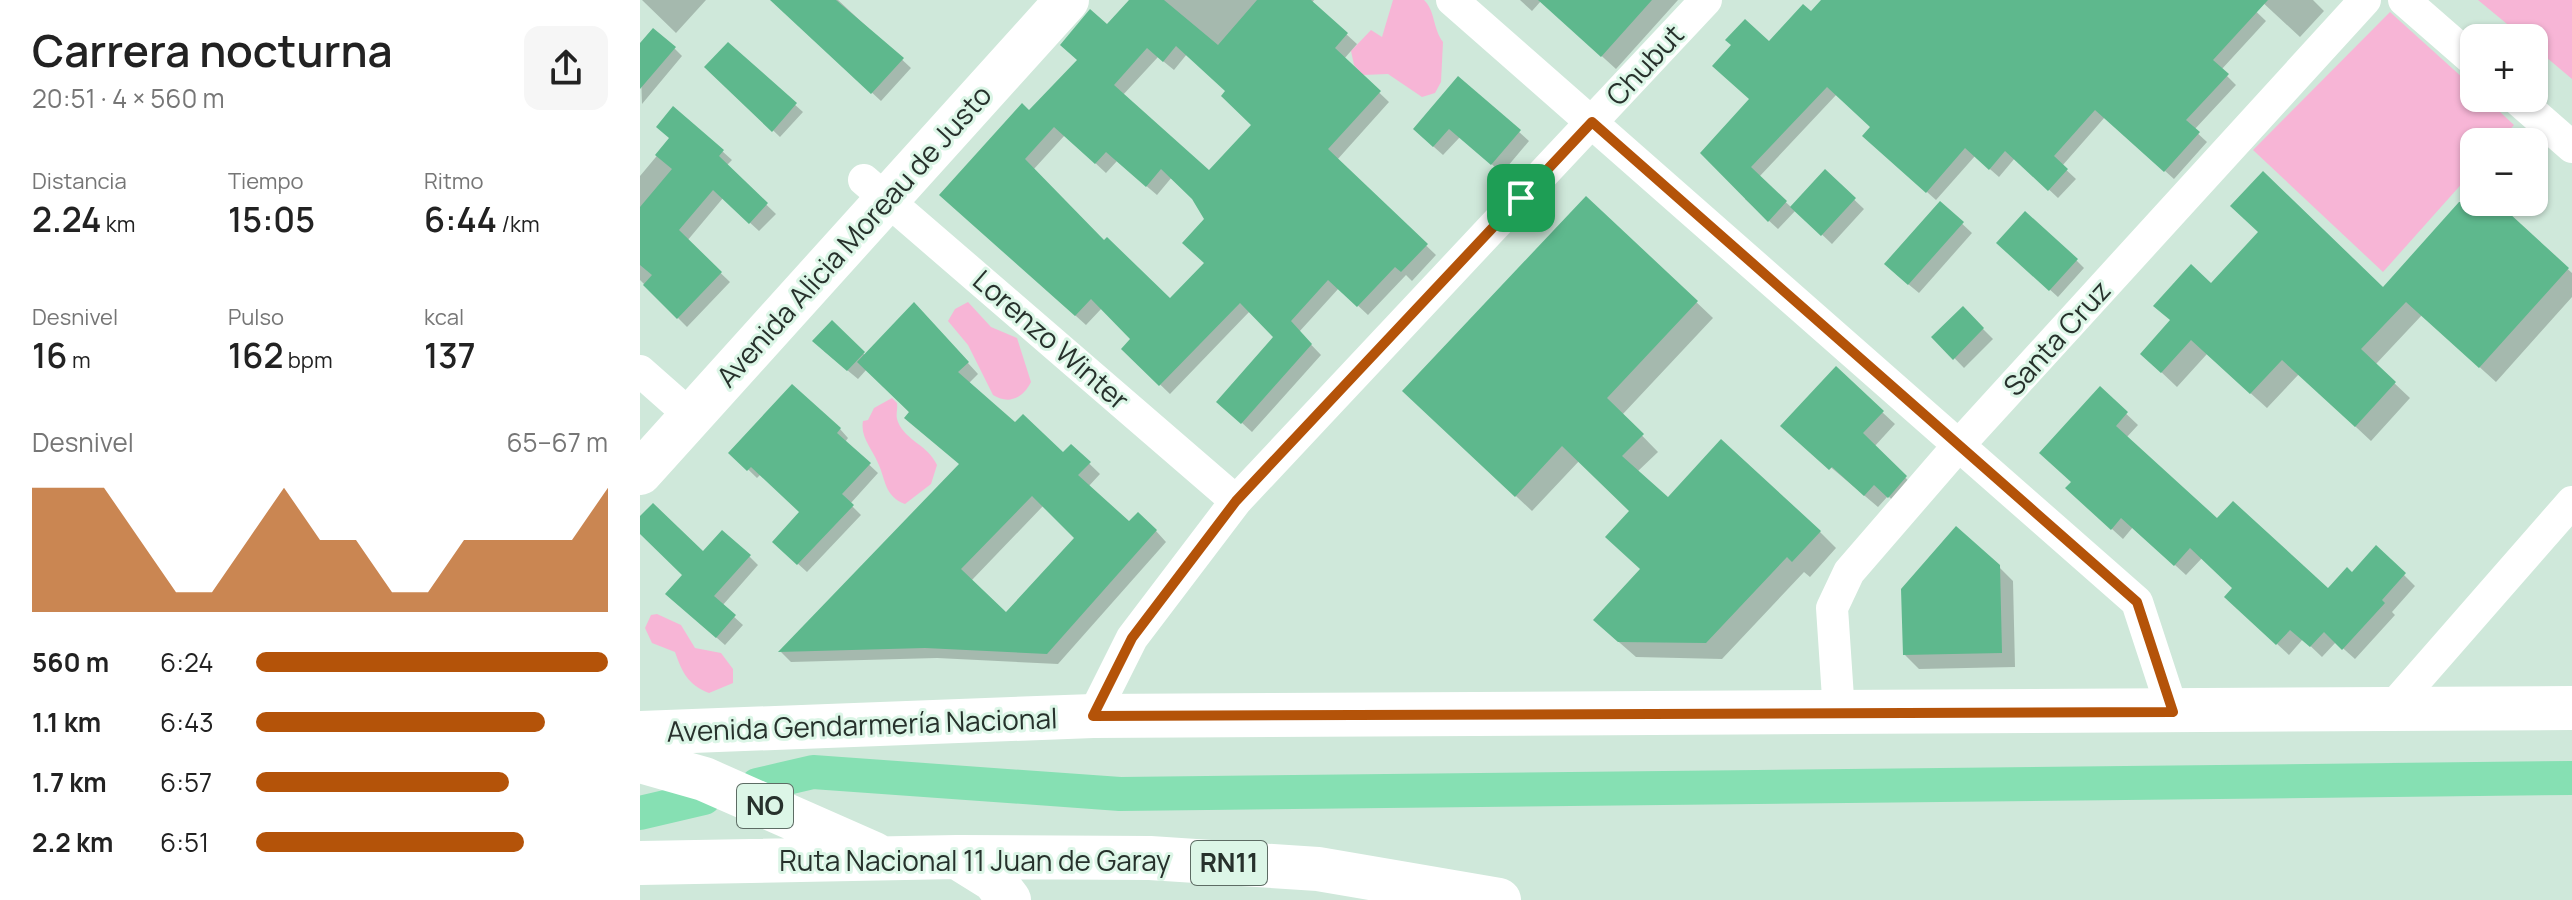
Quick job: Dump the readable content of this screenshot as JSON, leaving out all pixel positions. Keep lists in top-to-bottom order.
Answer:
{
  "streets": {
    "main road": [
      "Avenida Alicia Moreau de Justo",
      "Avenida Gendarmería Nacional",
      "NO",
      "Ruta Nacional 11 Juan de Garay",
      "RN11"
    ],
    "street": ["Chubut", "Santa Cruz", "Lorenzo Winter"]
  },
  "crossings": [
    ["Chubut", "Lorenzo Winter"],
    ["Chubut", "Avenida Gendarmería Nacional"],
    ["Avenida Alicia Moreau de Justo", "Lorenzo Winter"],
    ["Santa Cruz", "Avenida Gendarmería Nacional"],
    ["NO", "Ruta Nacional 11 Juan de Garay"]
  ],
  "page": {
    "heading": ["Carrera nocturna", "20:51 · 4 × 560 m"],
    "map_buttons": ["+", "−"],
    "stats": [
      ["Distancia", "2.24 km"],
      ["Tiempo", "15:05"],
      ["Ritmo", "6:44 /km"],
      ["Desnivel", "16 m"],
      ["Pulso", "162 bpm"],
      ["kcal", "137"]
    ],
    "chart": ["Desnivel", "65–67 m"],
    "list": [
      {
        "name": "560 m",
        "note": "6:24"
      },
      {
        "name": "1.1 km",
        "note": "6:43"
      },
      {
        "name": "1.7 km",
        "note": "6:57"
      },
      {
        "name": "2.2 km",
        "note": "6:51"
      }
    ]
  }
}
